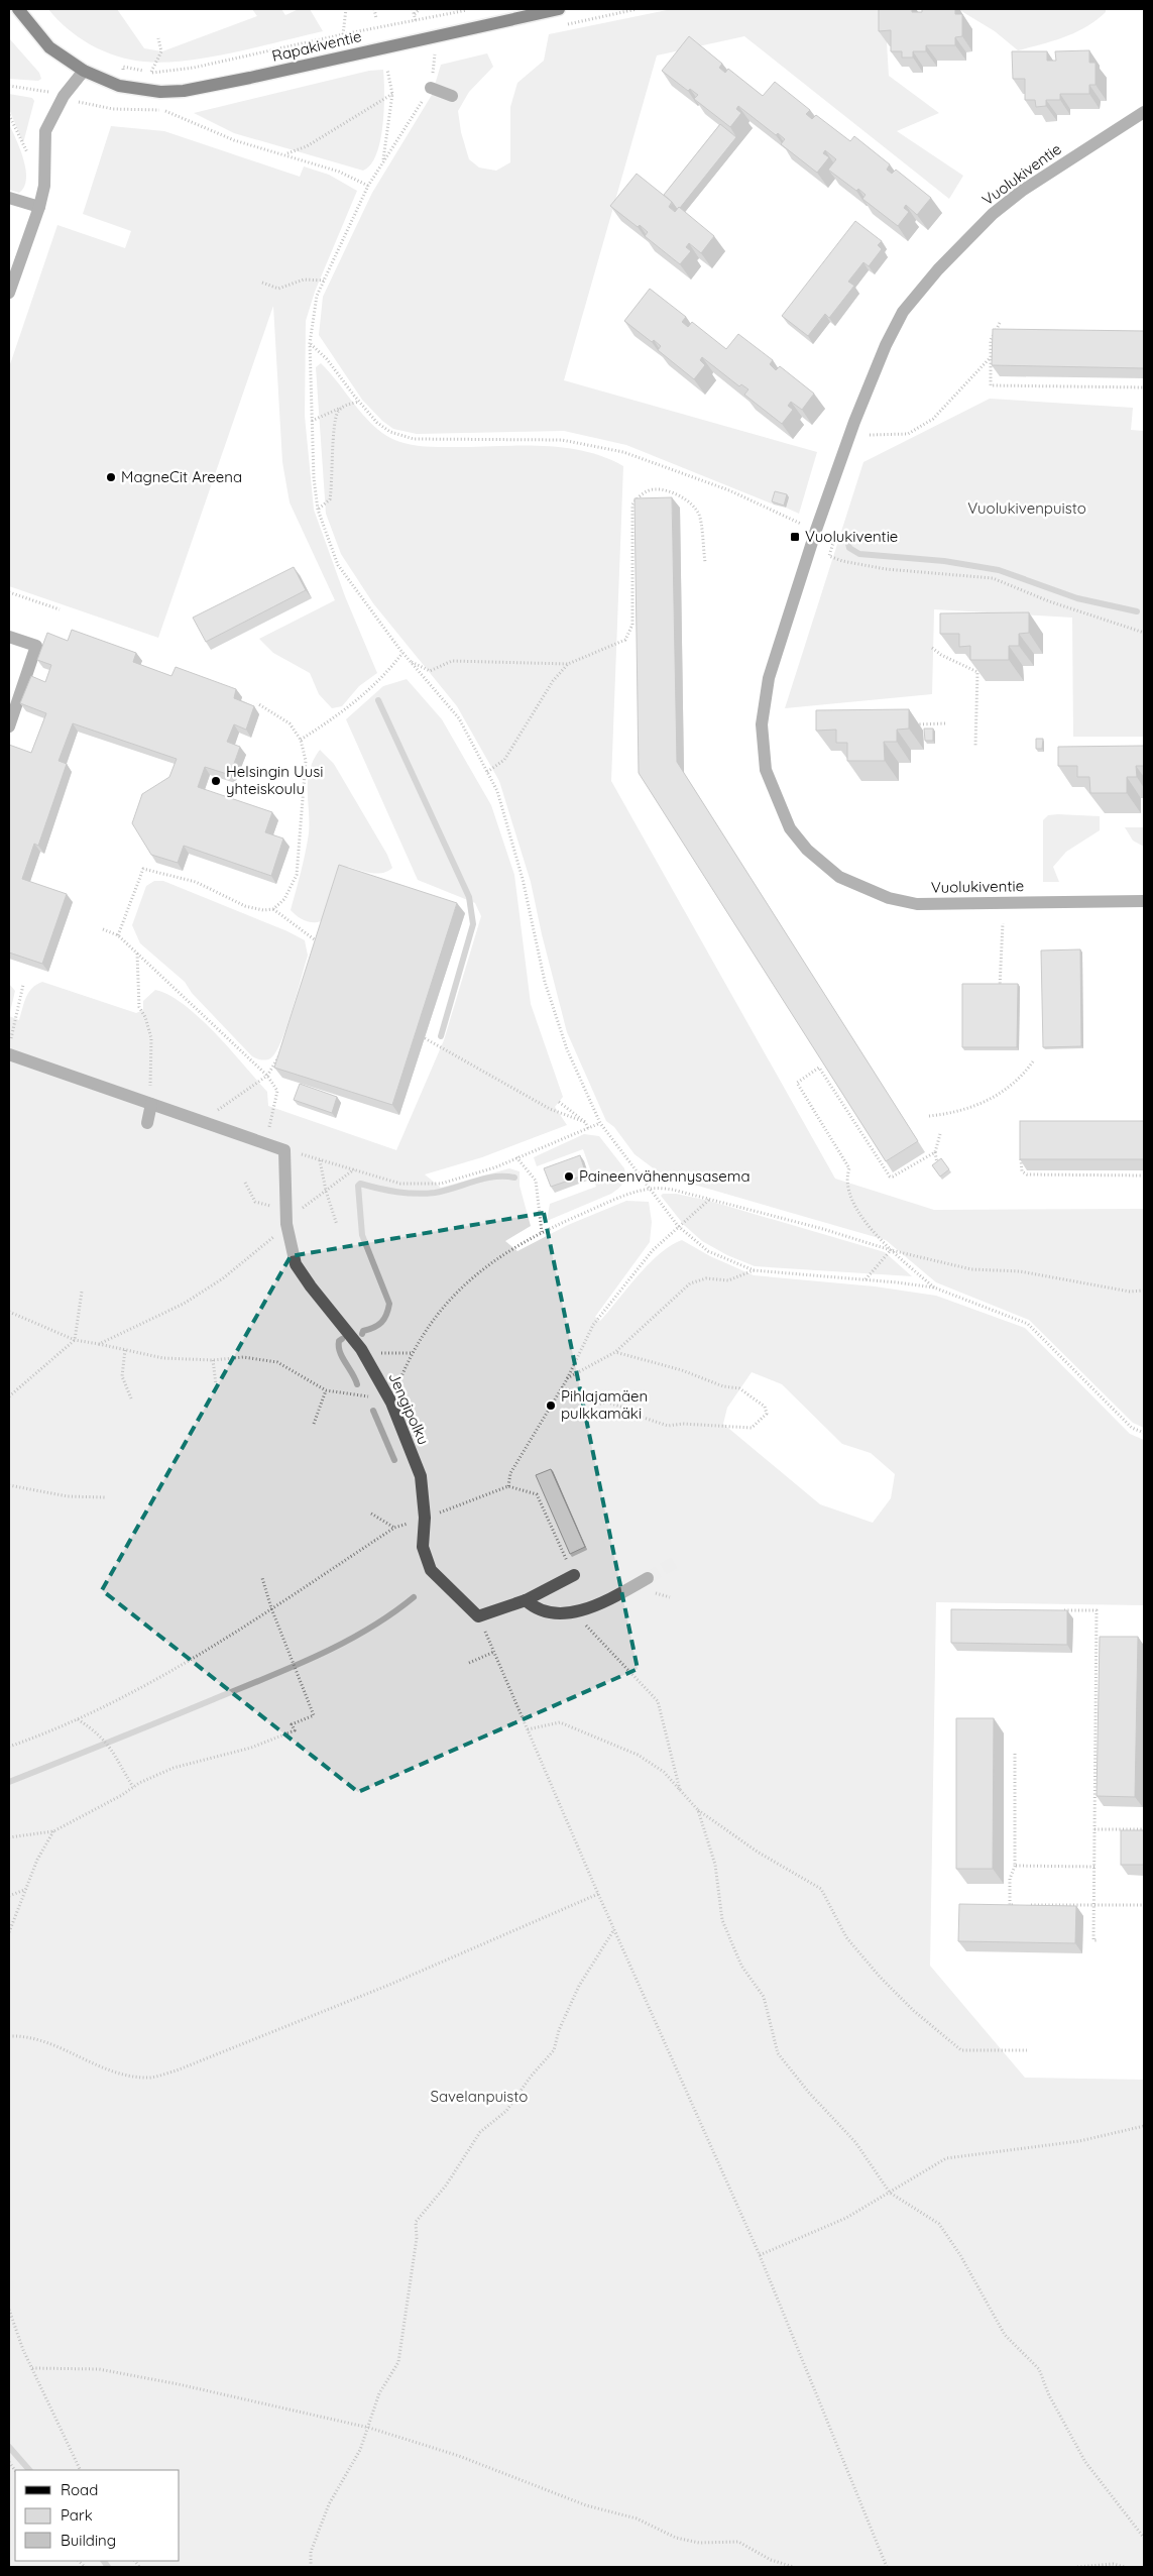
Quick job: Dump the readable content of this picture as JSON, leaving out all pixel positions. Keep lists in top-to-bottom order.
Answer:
{
  "streets": {
    "main road": ["Rapakiventie"],
    "street": ["Vuolukiventie", "Jengipolku"]
  },
  "parks": ["Vuolukivenpuisto", "Savelanpuisto"],
  "places": {
    "other": [
      "MagneCit Areena",
      "Helsingin Uusi yhteiskoulu",
      "Paineenvähennysasema",
      "Pihlajamäen pulkkamäki"
    ],
    "transit": ["Vuolukiventie"]
  },
  "legend": ["Road", "Park", "Building"]
}
